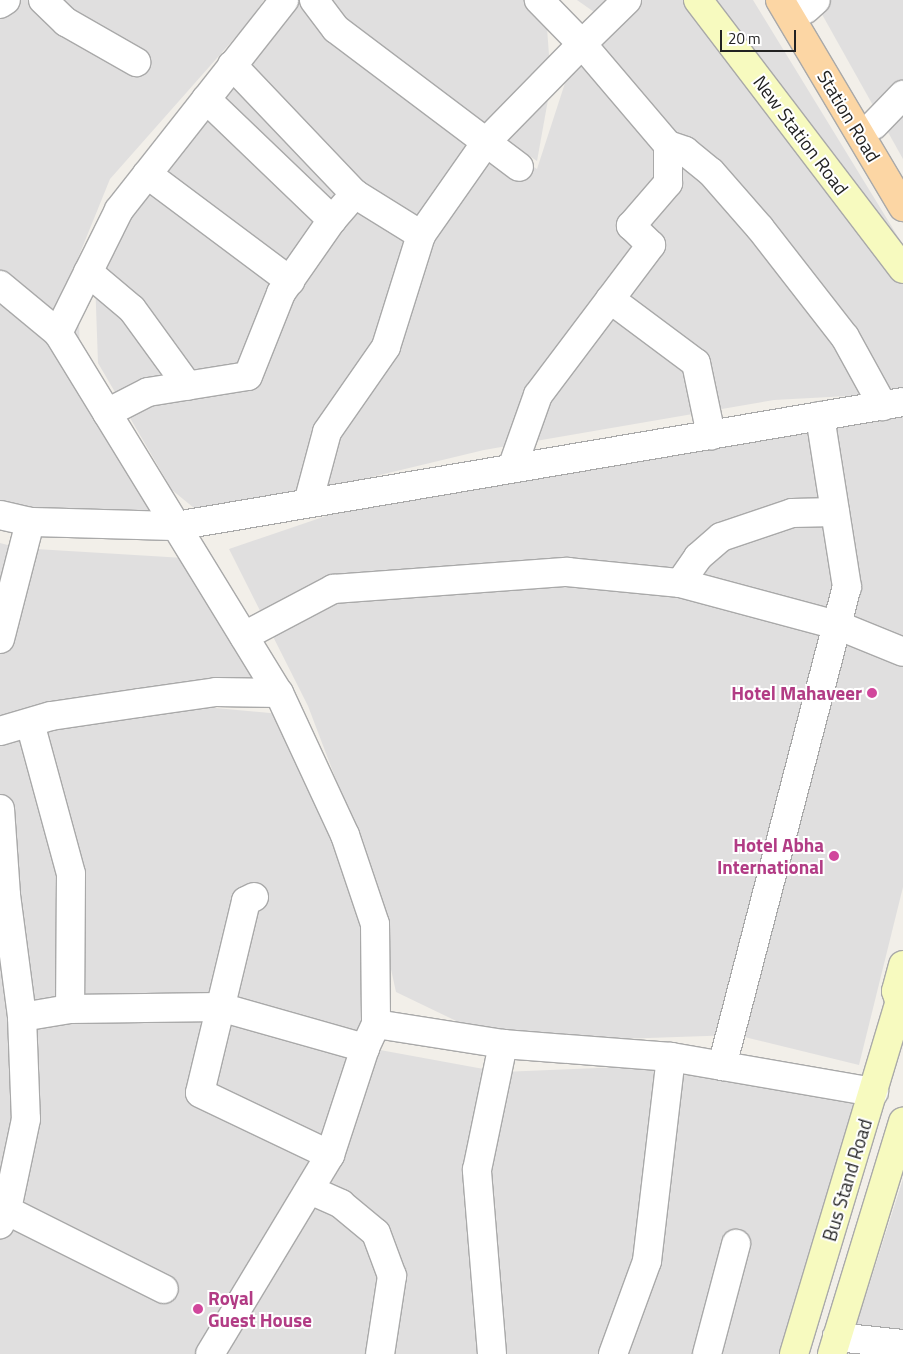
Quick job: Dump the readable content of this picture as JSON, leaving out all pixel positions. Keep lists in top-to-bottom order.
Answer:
{
  "streets": {
    "main road": ["Station Road", "New Station Road", "Bus Stand Road"]
  },
  "places": ["Hotel Mahaveer", "Hotel Abha International", "Royal Guest House"],
  "scale_bar": "20 m"
}
